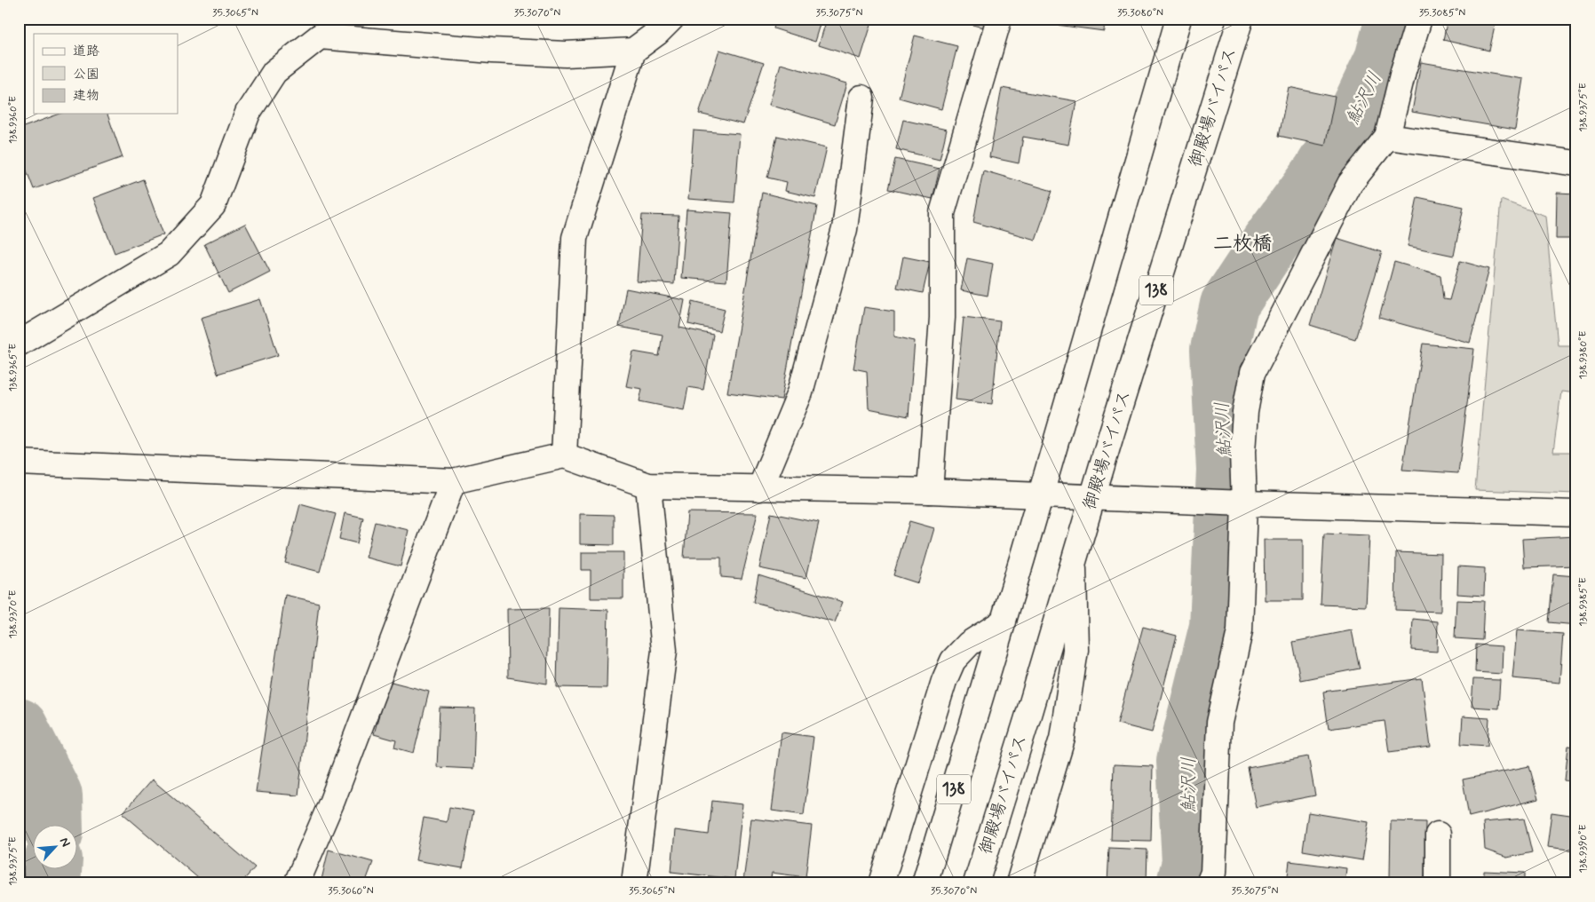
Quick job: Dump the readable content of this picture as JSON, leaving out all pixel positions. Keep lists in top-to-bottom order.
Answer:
{
  "streets": {
    "main road": ["御殿場バイパス", "138"]
  },
  "districts": ["二枚橋"],
  "water": ["鮎沢川"],
  "legend": ["道路", "公園", "建物"],
  "north": "top right",
  "coordinates": [
    "35.3065°N",
    "35.3070°N",
    "35.3075°N",
    "35.3080°N",
    "35.3085°N",
    "138.9375°E",
    "138.9360°E",
    "138.9380°E",
    "138.9365°E",
    "138.9385°E",
    "138.9370°E",
    "138.9390°E",
    "35.3060°N"
  ]
}
